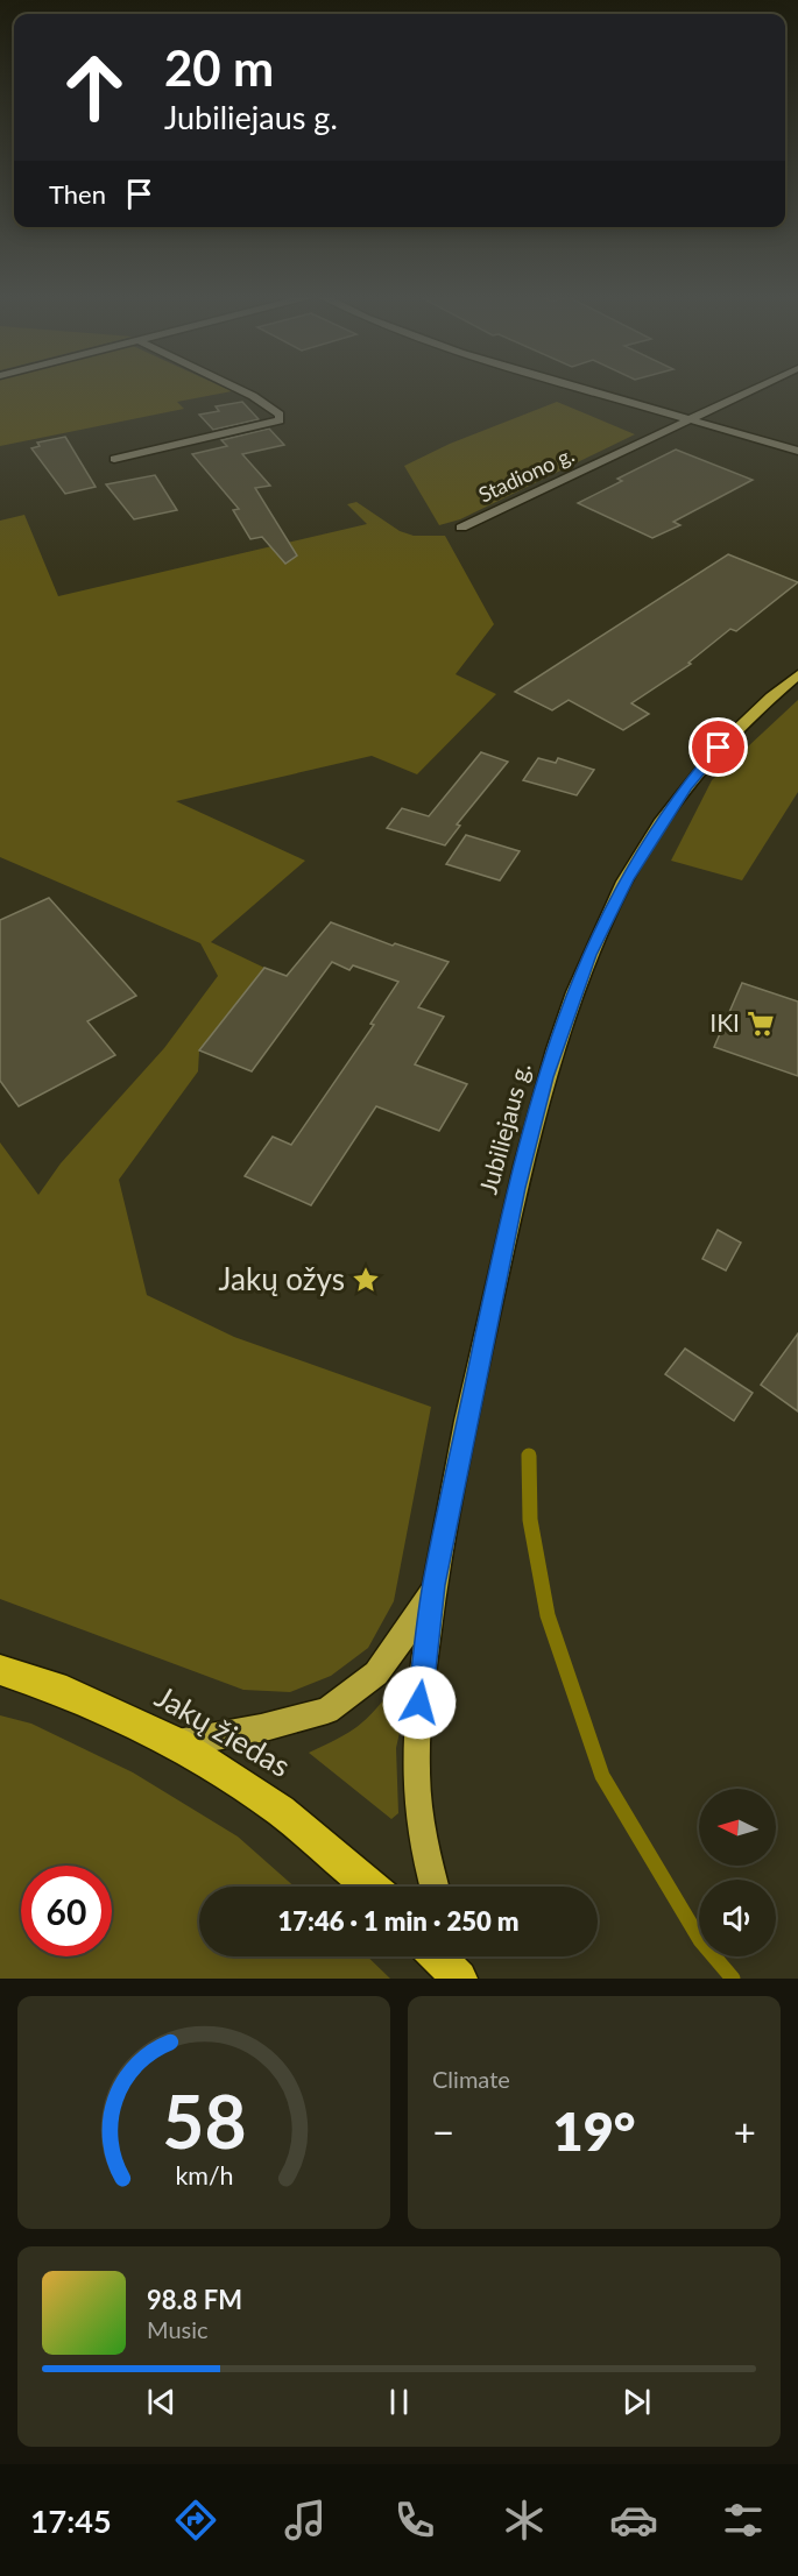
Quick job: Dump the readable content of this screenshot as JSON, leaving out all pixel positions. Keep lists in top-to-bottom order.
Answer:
{
  "streets": {
    "highway": ["Jakų žiedas"],
    "main road": ["Jubiliejaus g."],
    "street": ["Stadiono g."]
  },
  "places": {
    "supermarket": ["IKI"],
    "place": ["Jakų ožys"]
  },
  "north": "left",
  "page": {
    "turn": ["20 m", "Jubiliejaus g."],
    "then": "Then",
    "limit": "60",
    "trip": "17:46 · 1 min · 250 m",
    "tile": "Climate",
    "heat": ["−", "19°", "+"],
    "song": ["98.8 FM", "Music"],
    "tabs": "17:45",
    "gauge": ["58", "km/h"]
  }
}
